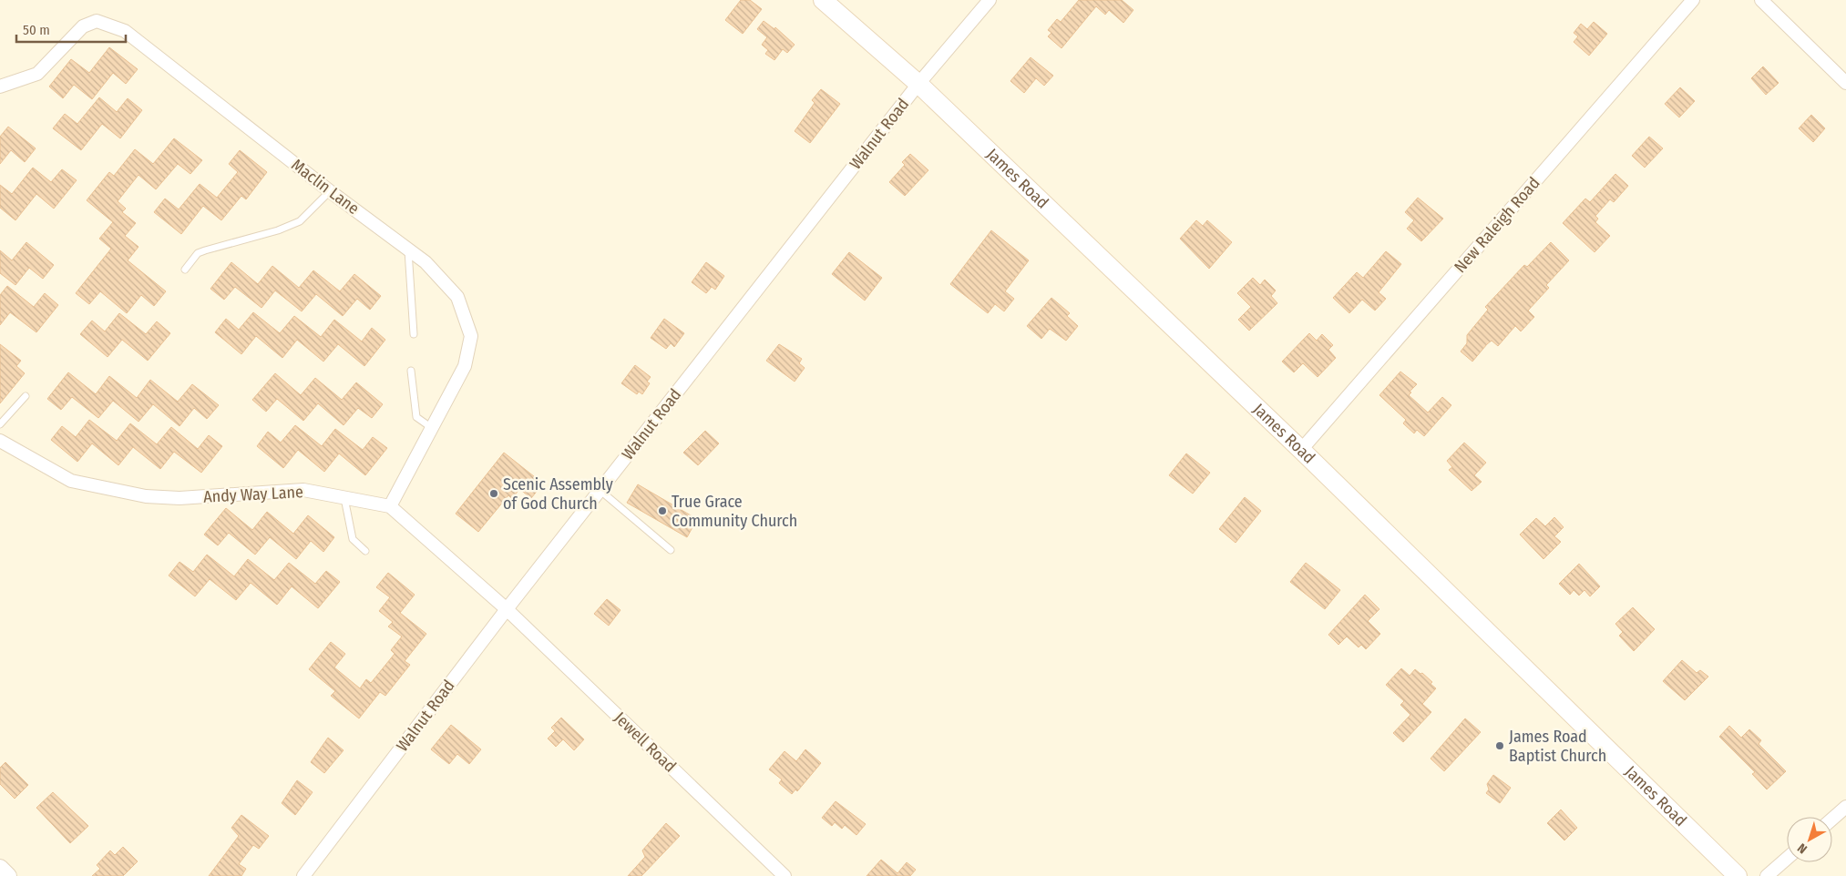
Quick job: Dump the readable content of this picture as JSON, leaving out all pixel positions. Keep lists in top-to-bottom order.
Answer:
{
  "streets": {
    "main road": ["James Road"],
    "street": [
      "Walnut Road",
      "Maclin Lane",
      "New Raleigh Road",
      "Andy Way Lane",
      "Jewell Road"
    ]
  },
  "crossings": [
    ["Walnut Road", "James Road"],
    ["Walnut Road", "Jewell Road"],
    ["James Road", "New Raleigh Road"],
    ["Maclin Lane", "Andy Way Lane"]
  ],
  "places": ["Scenic Assembly of God Church", "True Grace Community Church", "James Road Baptist Church"],
  "scale_bar": "50 m",
  "north": "bottom left"
}
